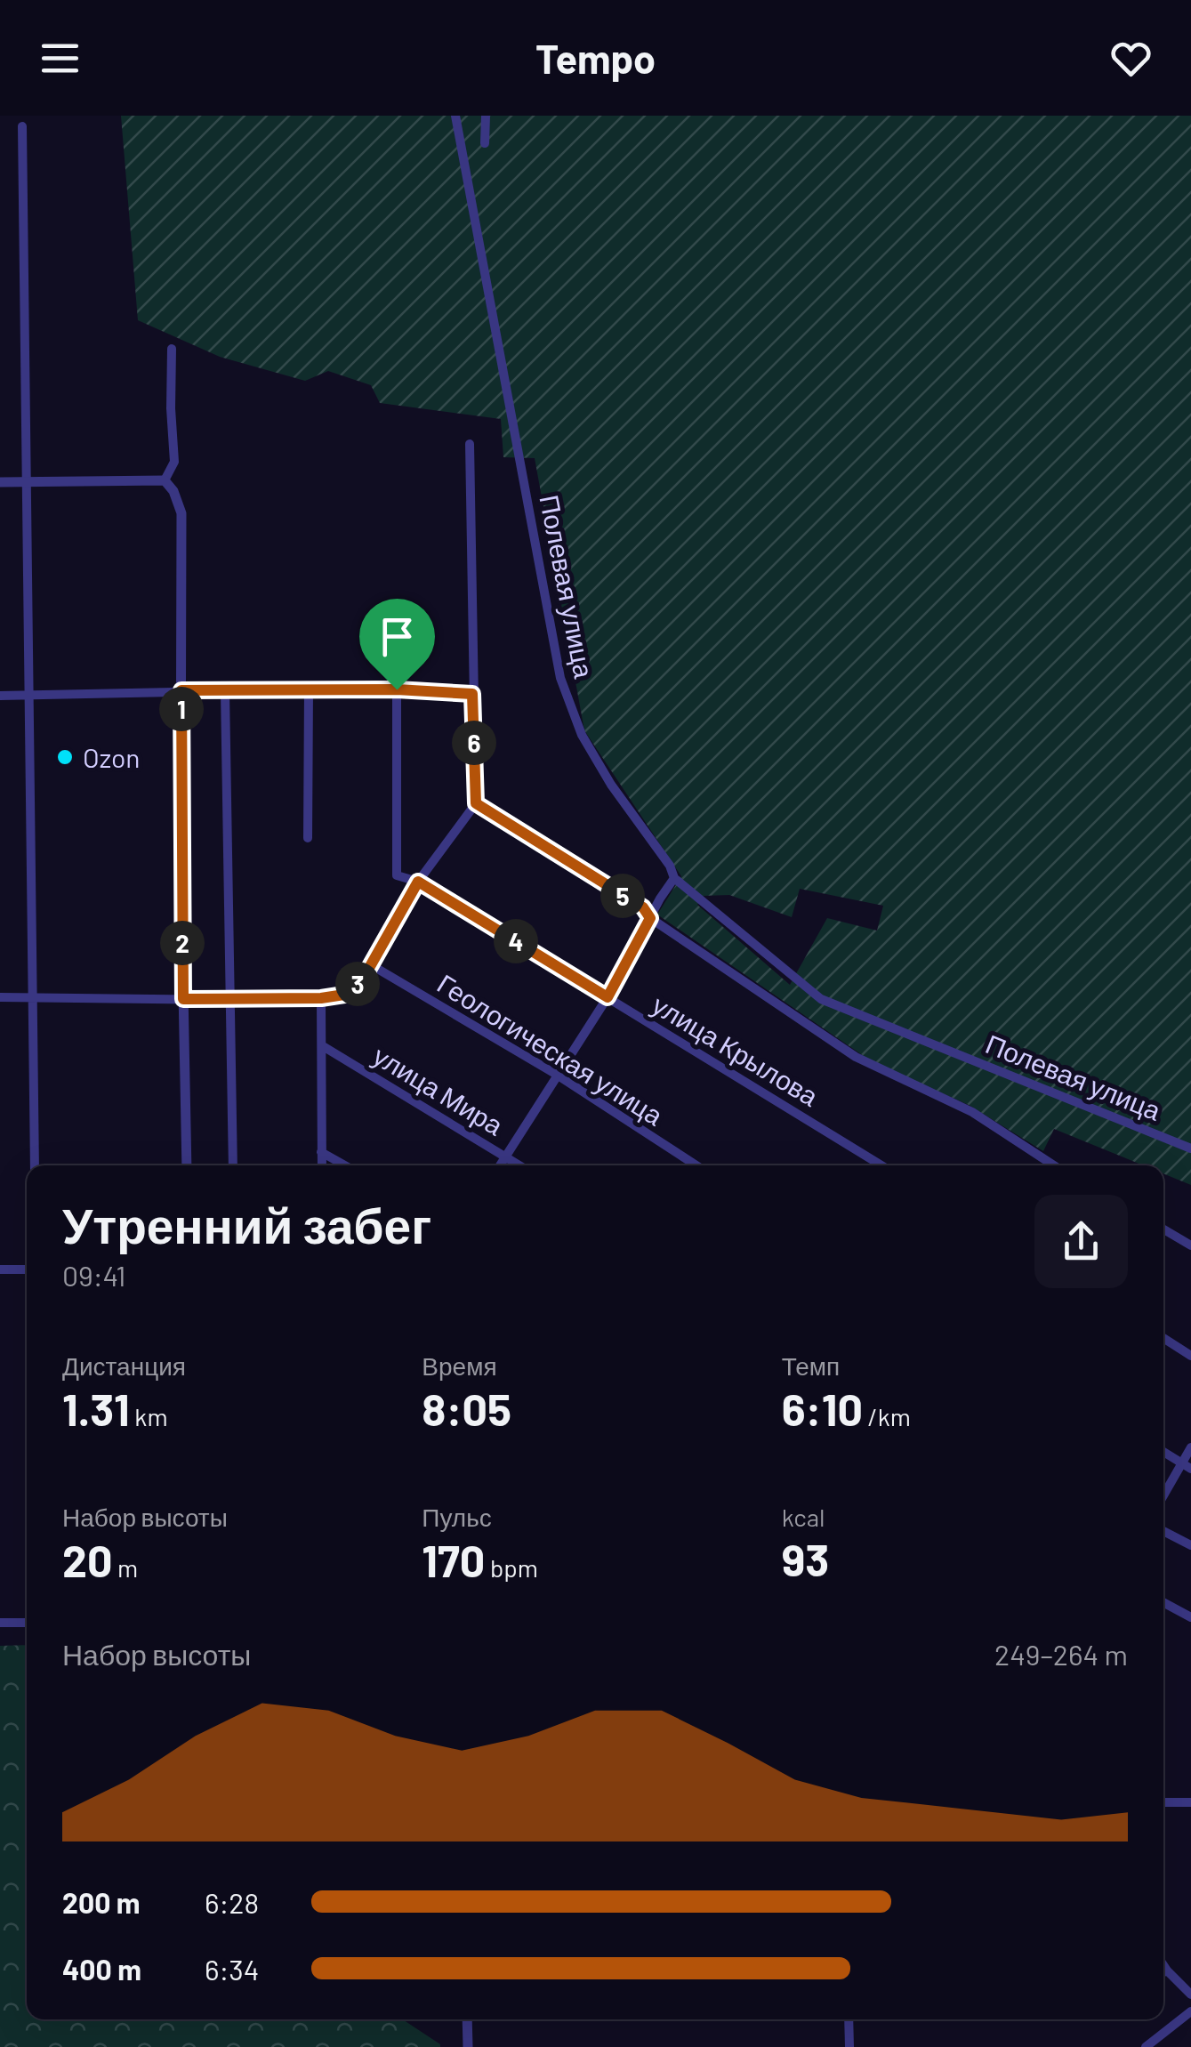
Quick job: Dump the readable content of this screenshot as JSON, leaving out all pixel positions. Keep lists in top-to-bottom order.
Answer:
{
  "streets": {
    "street": [
      "Полевая улица",
      "Геологическая улица",
      "улица Крылова",
      "улица Мира"
    ]
  },
  "places": ["Ozon"],
  "page": {
    "header": "Tempo",
    "pins": [
      "1",
      "6",
      "5",
      "4",
      "2",
      "3"
    ],
    "heading": ["Утренний забег", "09:41"],
    "stats": [
      ["Дистанция", "1.31 km"],
      ["Время", "8:05"],
      ["Темп", "6:10 /km"],
      ["Набор высоты", "20 m"],
      ["Пульс", "170 bpm"],
      ["kcal", "93"]
    ],
    "chart": ["Набор высоты", "249–264 m"],
    "list": [
      {
        "name": "200 m",
        "note": "6:28"
      },
      {
        "name": "400 m",
        "note": "6:34"
      }
    ]
  }
}
